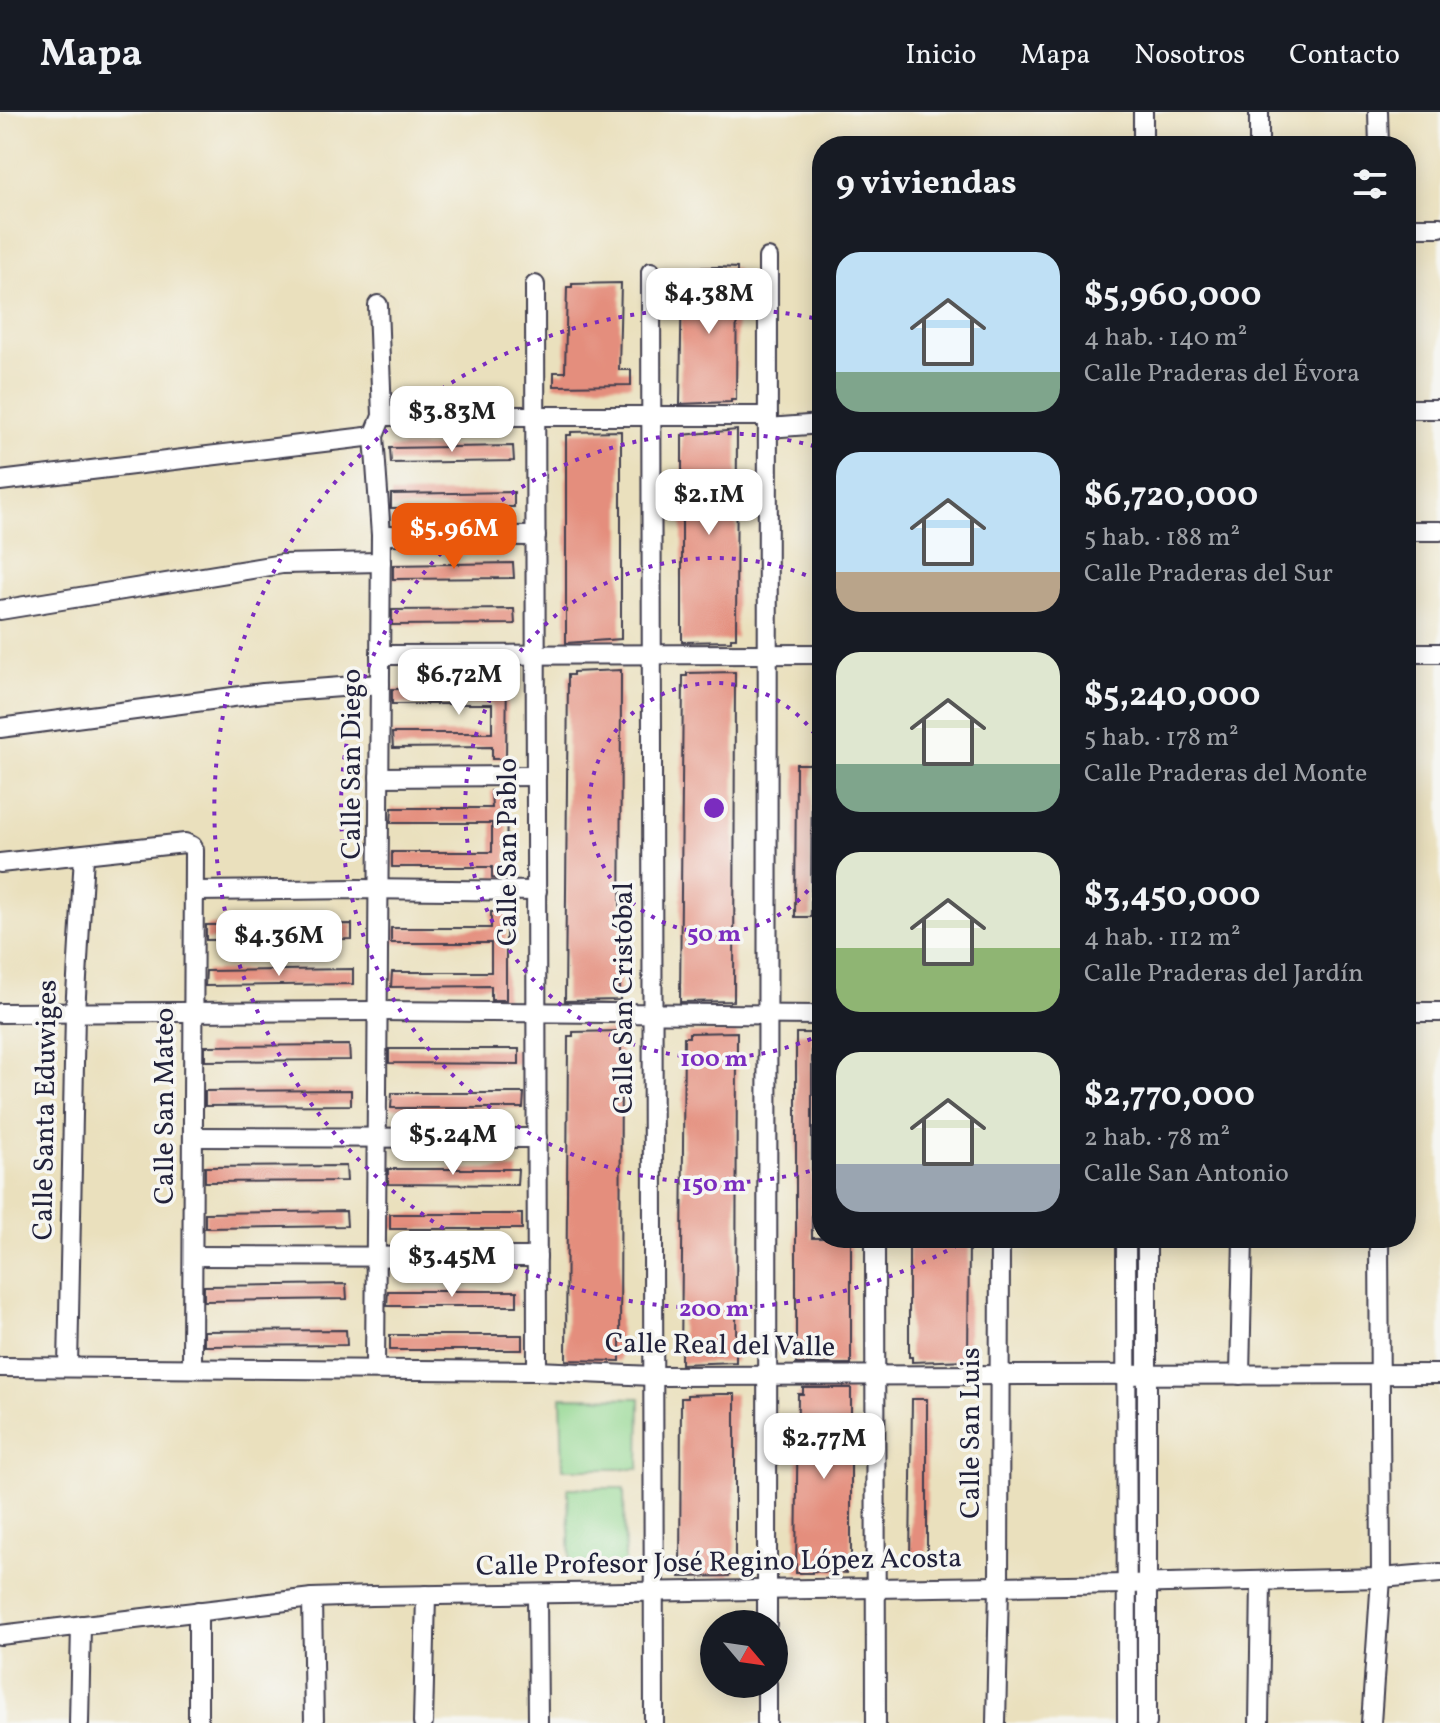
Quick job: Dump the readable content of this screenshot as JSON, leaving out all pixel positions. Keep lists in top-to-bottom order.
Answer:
{
  "streets": {
    "street": [
      "Calle San Diego",
      "Calle San Pablo",
      "Calle San Cristóbal",
      "Calle San Mateo",
      "Calle Santa Eduwiges",
      "Calle Real del Valle",
      "Calle San Luis",
      "Calle Profesor José Regino López Acosta"
    ]
  },
  "crossings": [
    ["Calle San Diego", "Calle Real del Valle"],
    ["Calle San Pablo", "Calle Real del Valle"],
    ["Calle San Cristóbal", "Calle Real del Valle"],
    ["Calle San Cristóbal", "Calle Profesor José Regino López Acosta"],
    ["Calle San Mateo", "Calle Santa Eduwiges"],
    ["Calle San Mateo", "Calle Real del Valle"],
    ["Calle Santa Eduwiges", "Calle Real del Valle"],
    ["Calle Real del Valle", "Calle San Luis"],
    ["Calle San Luis", "Calle Profesor José Regino López Acosta"]
  ],
  "north": "bottom right",
  "page": {
    "header": "Mapa",
    "nav": [
      "Inicio",
      "Mapa",
      "Nosotros",
      "Contacto"
    ],
    "heading": "9 viviendas",
    "list": [
      {
        "name": "$5,960,000",
        "note": "4 hab. · 140 m² · Calle Praderas del Évora"
      },
      {
        "name": "$6,720,000",
        "note": "5 hab. · 188 m² · Calle Praderas del Sur"
      },
      {
        "name": "$5,240,000",
        "note": "5 hab. · 178 m² · Calle Praderas del Monte"
      },
      {
        "name": "$3,450,000",
        "note": "4 hab. · 112 m² · Calle Praderas del Jardín"
      },
      {
        "name": "$2,770,000",
        "note": "2 hab. · 78 m² · Calle San Antonio"
      }
    ],
    "price": [
      "$4.38M",
      "$3.83M",
      "$2.1M",
      "$5.96M",
      "$6.72M",
      "$4.36M",
      "$5.24M",
      "$3.45M",
      "$2.77M"
    ]
  },
  "rings": [
    "50 m",
    "100 m",
    "150 m",
    "200 m"
  ]
}
